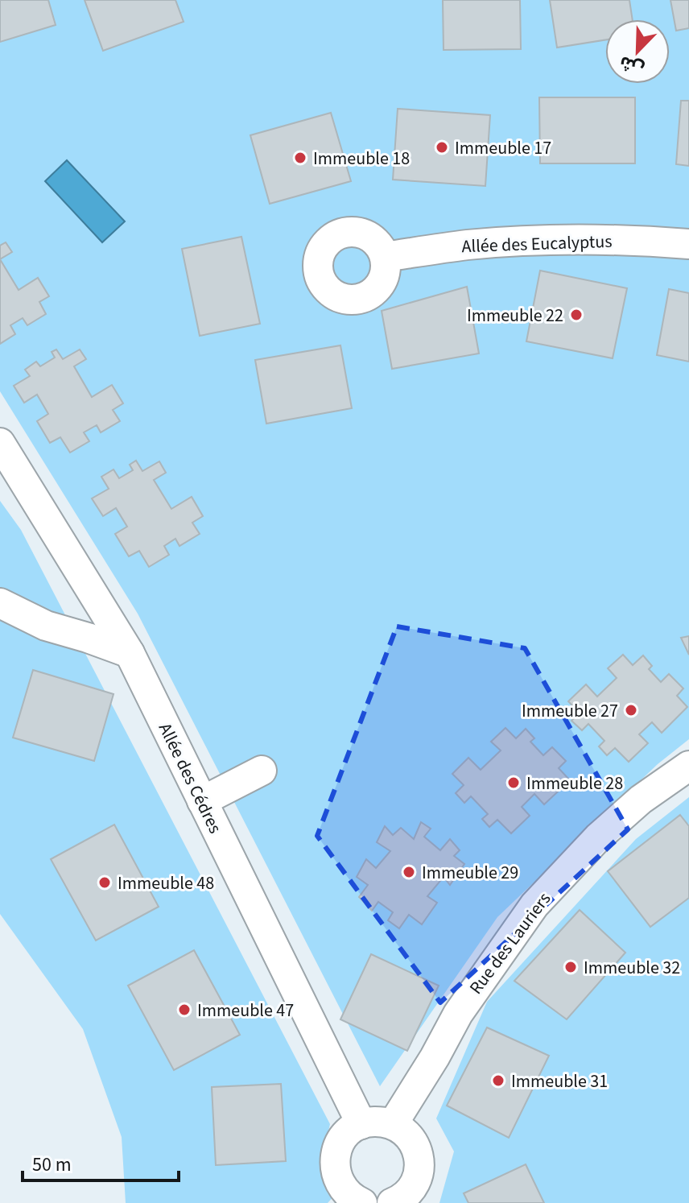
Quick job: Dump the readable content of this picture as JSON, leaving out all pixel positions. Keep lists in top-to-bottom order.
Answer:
{
  "streets": {
    "street": ["Allée des Eucalyptus", "Allée des Cédres", "Rue des Lauriers"]
  },
  "places": [
    "Immeuble 17",
    "Immeuble 18",
    "Immeuble 22",
    "Immeuble 27",
    "Immeuble 28",
    "Immeuble 29",
    "Immeuble 48",
    "Immeuble 32",
    "Immeuble 47",
    "Immeuble 31"
  ],
  "scale_bar": "50 m",
  "north": "bottom left"
}
